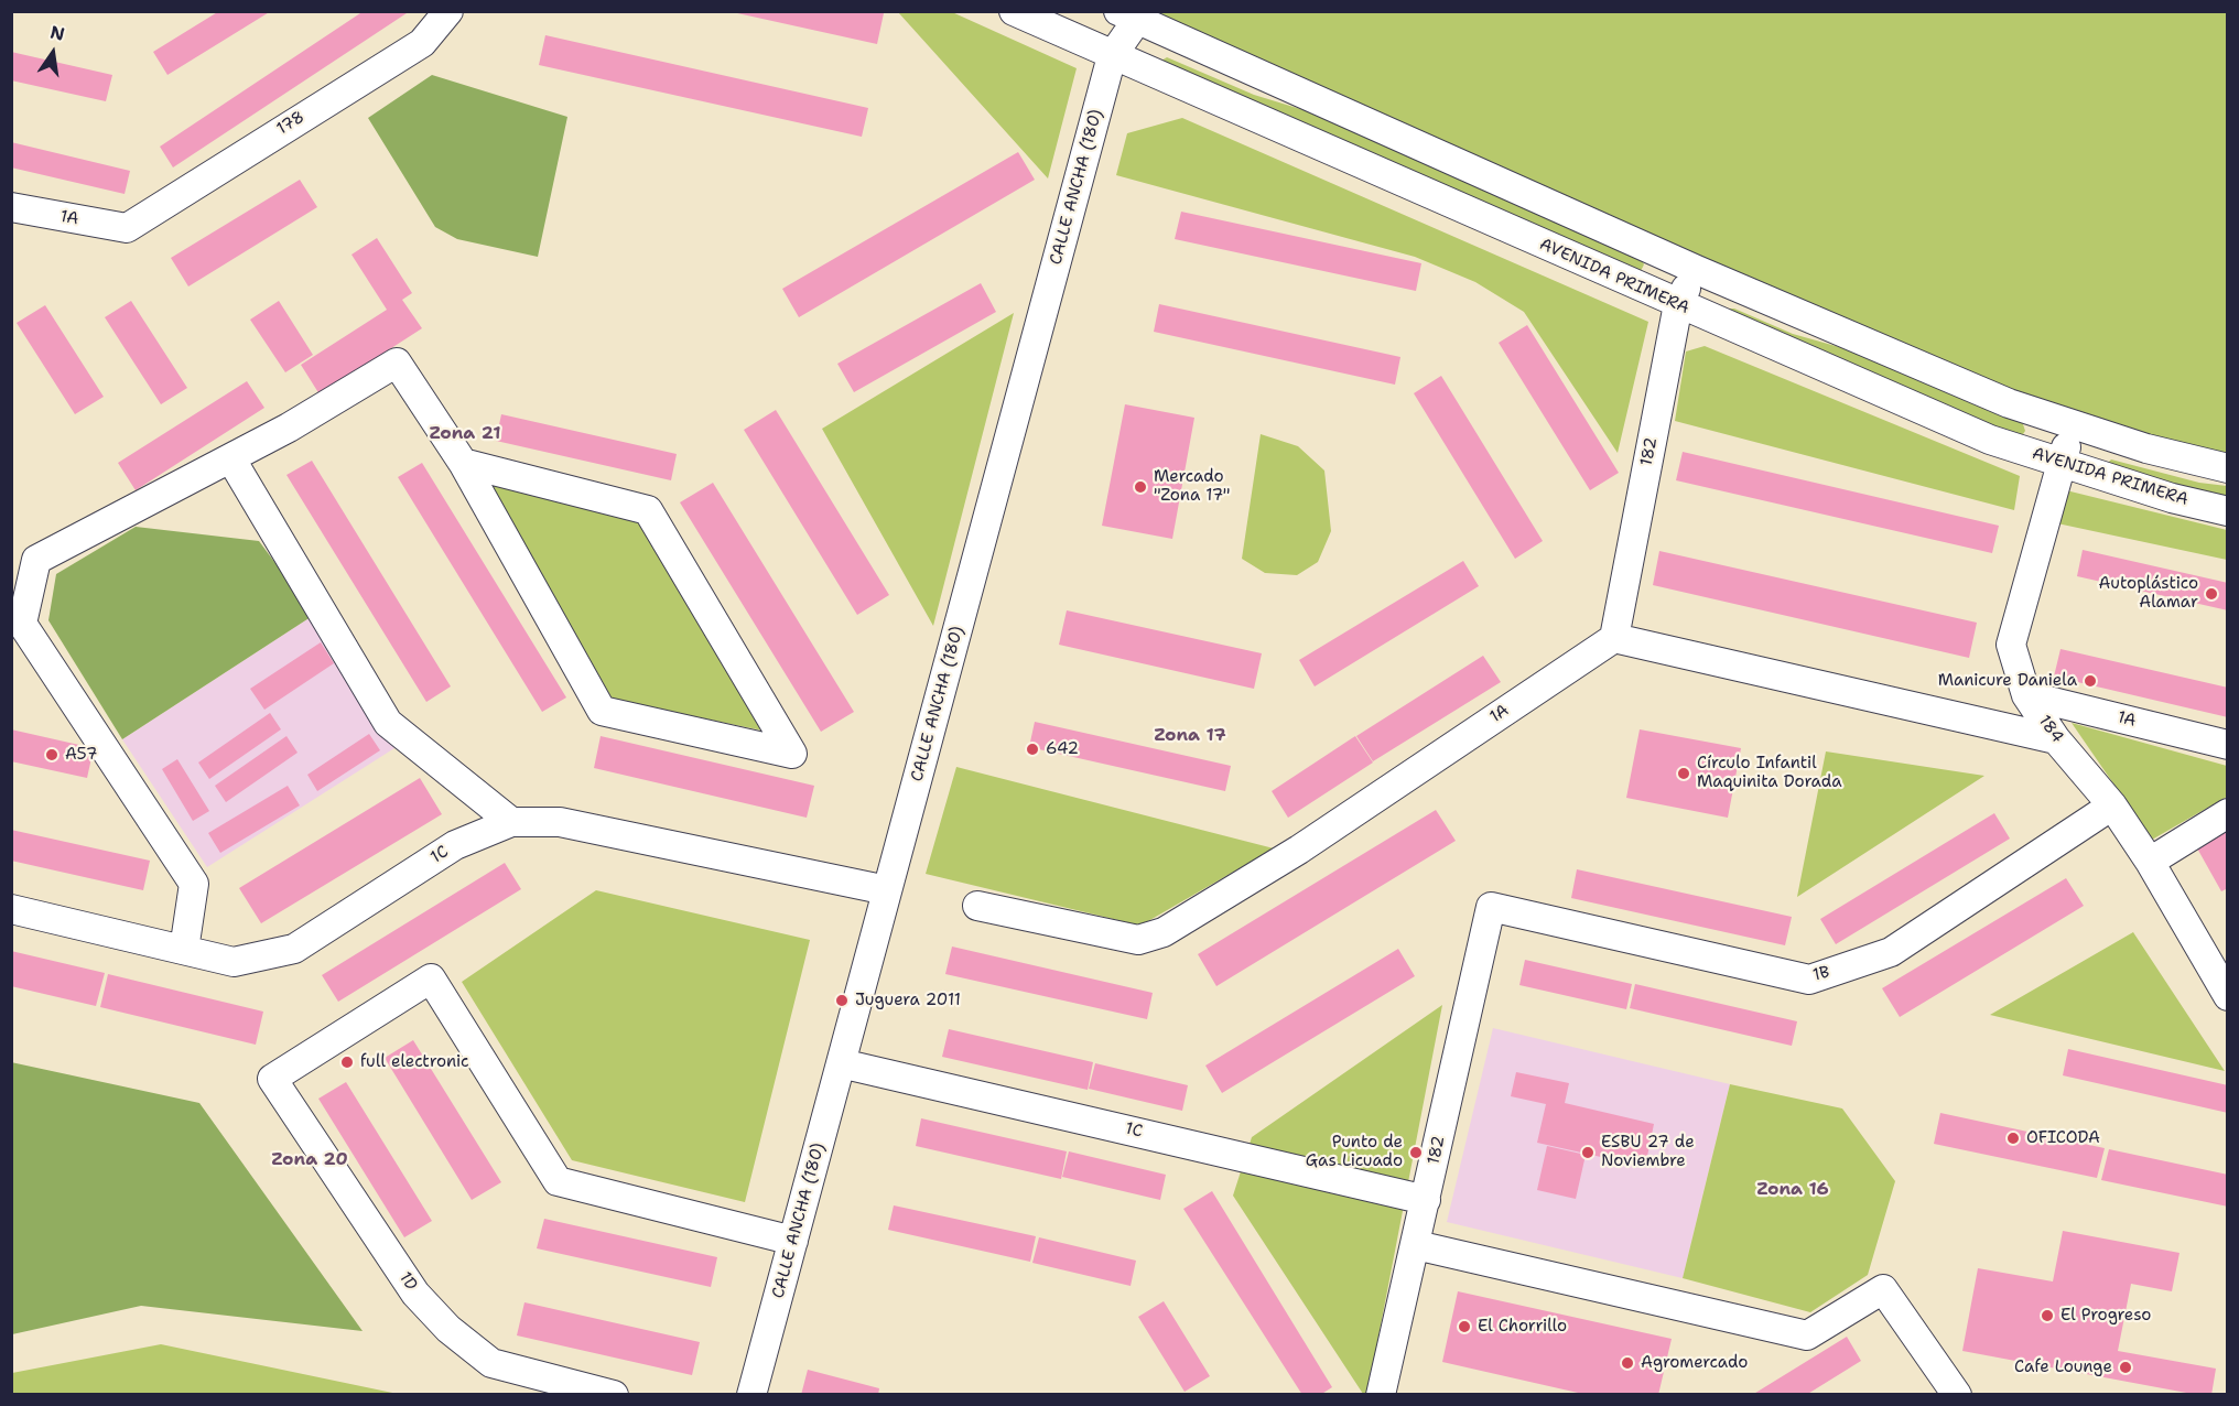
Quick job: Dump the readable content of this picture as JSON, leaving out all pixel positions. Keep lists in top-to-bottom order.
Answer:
{
  "streets": {
    "street": [
      "178",
      "CALLE ANCHA (180)",
      "1A",
      "AVENIDA PRIMERA",
      "182",
      "184",
      "1C",
      "1B",
      "1D"
    ]
  },
  "crossings": [
    ["178", "1A"],
    ["CALLE ANCHA (180)", "AVENIDA PRIMERA"],
    ["CALLE ANCHA (180)", "1C"],
    ["CALLE ANCHA (180)", "1D"],
    ["1A", "182"],
    ["1A", "184"],
    ["AVENIDA PRIMERA", "182"],
    ["AVENIDA PRIMERA", "184"],
    ["182", "1C"],
    ["182", "1B"],
    ["184", "1B"]
  ],
  "districts": [
    "Zona 21",
    "Zona 17",
    "Zona 20",
    "Zona 16"
  ],
  "places": [
    "Mercado \"Zona 17\"",
    "Autoplástico Alamar",
    "Manicure Daniela",
    "642",
    "A57",
    "Círculo Infantil Maquinita Dorada",
    "Juguera 2011",
    "full electronic",
    "OFICODA",
    "Punto de Gas Licuado",
    "ESBU 27 de Noviembre",
    "El Progreso",
    "El Chorrillo",
    "Agromercado",
    "Cafe Lounge"
  ],
  "north": "top"
}
